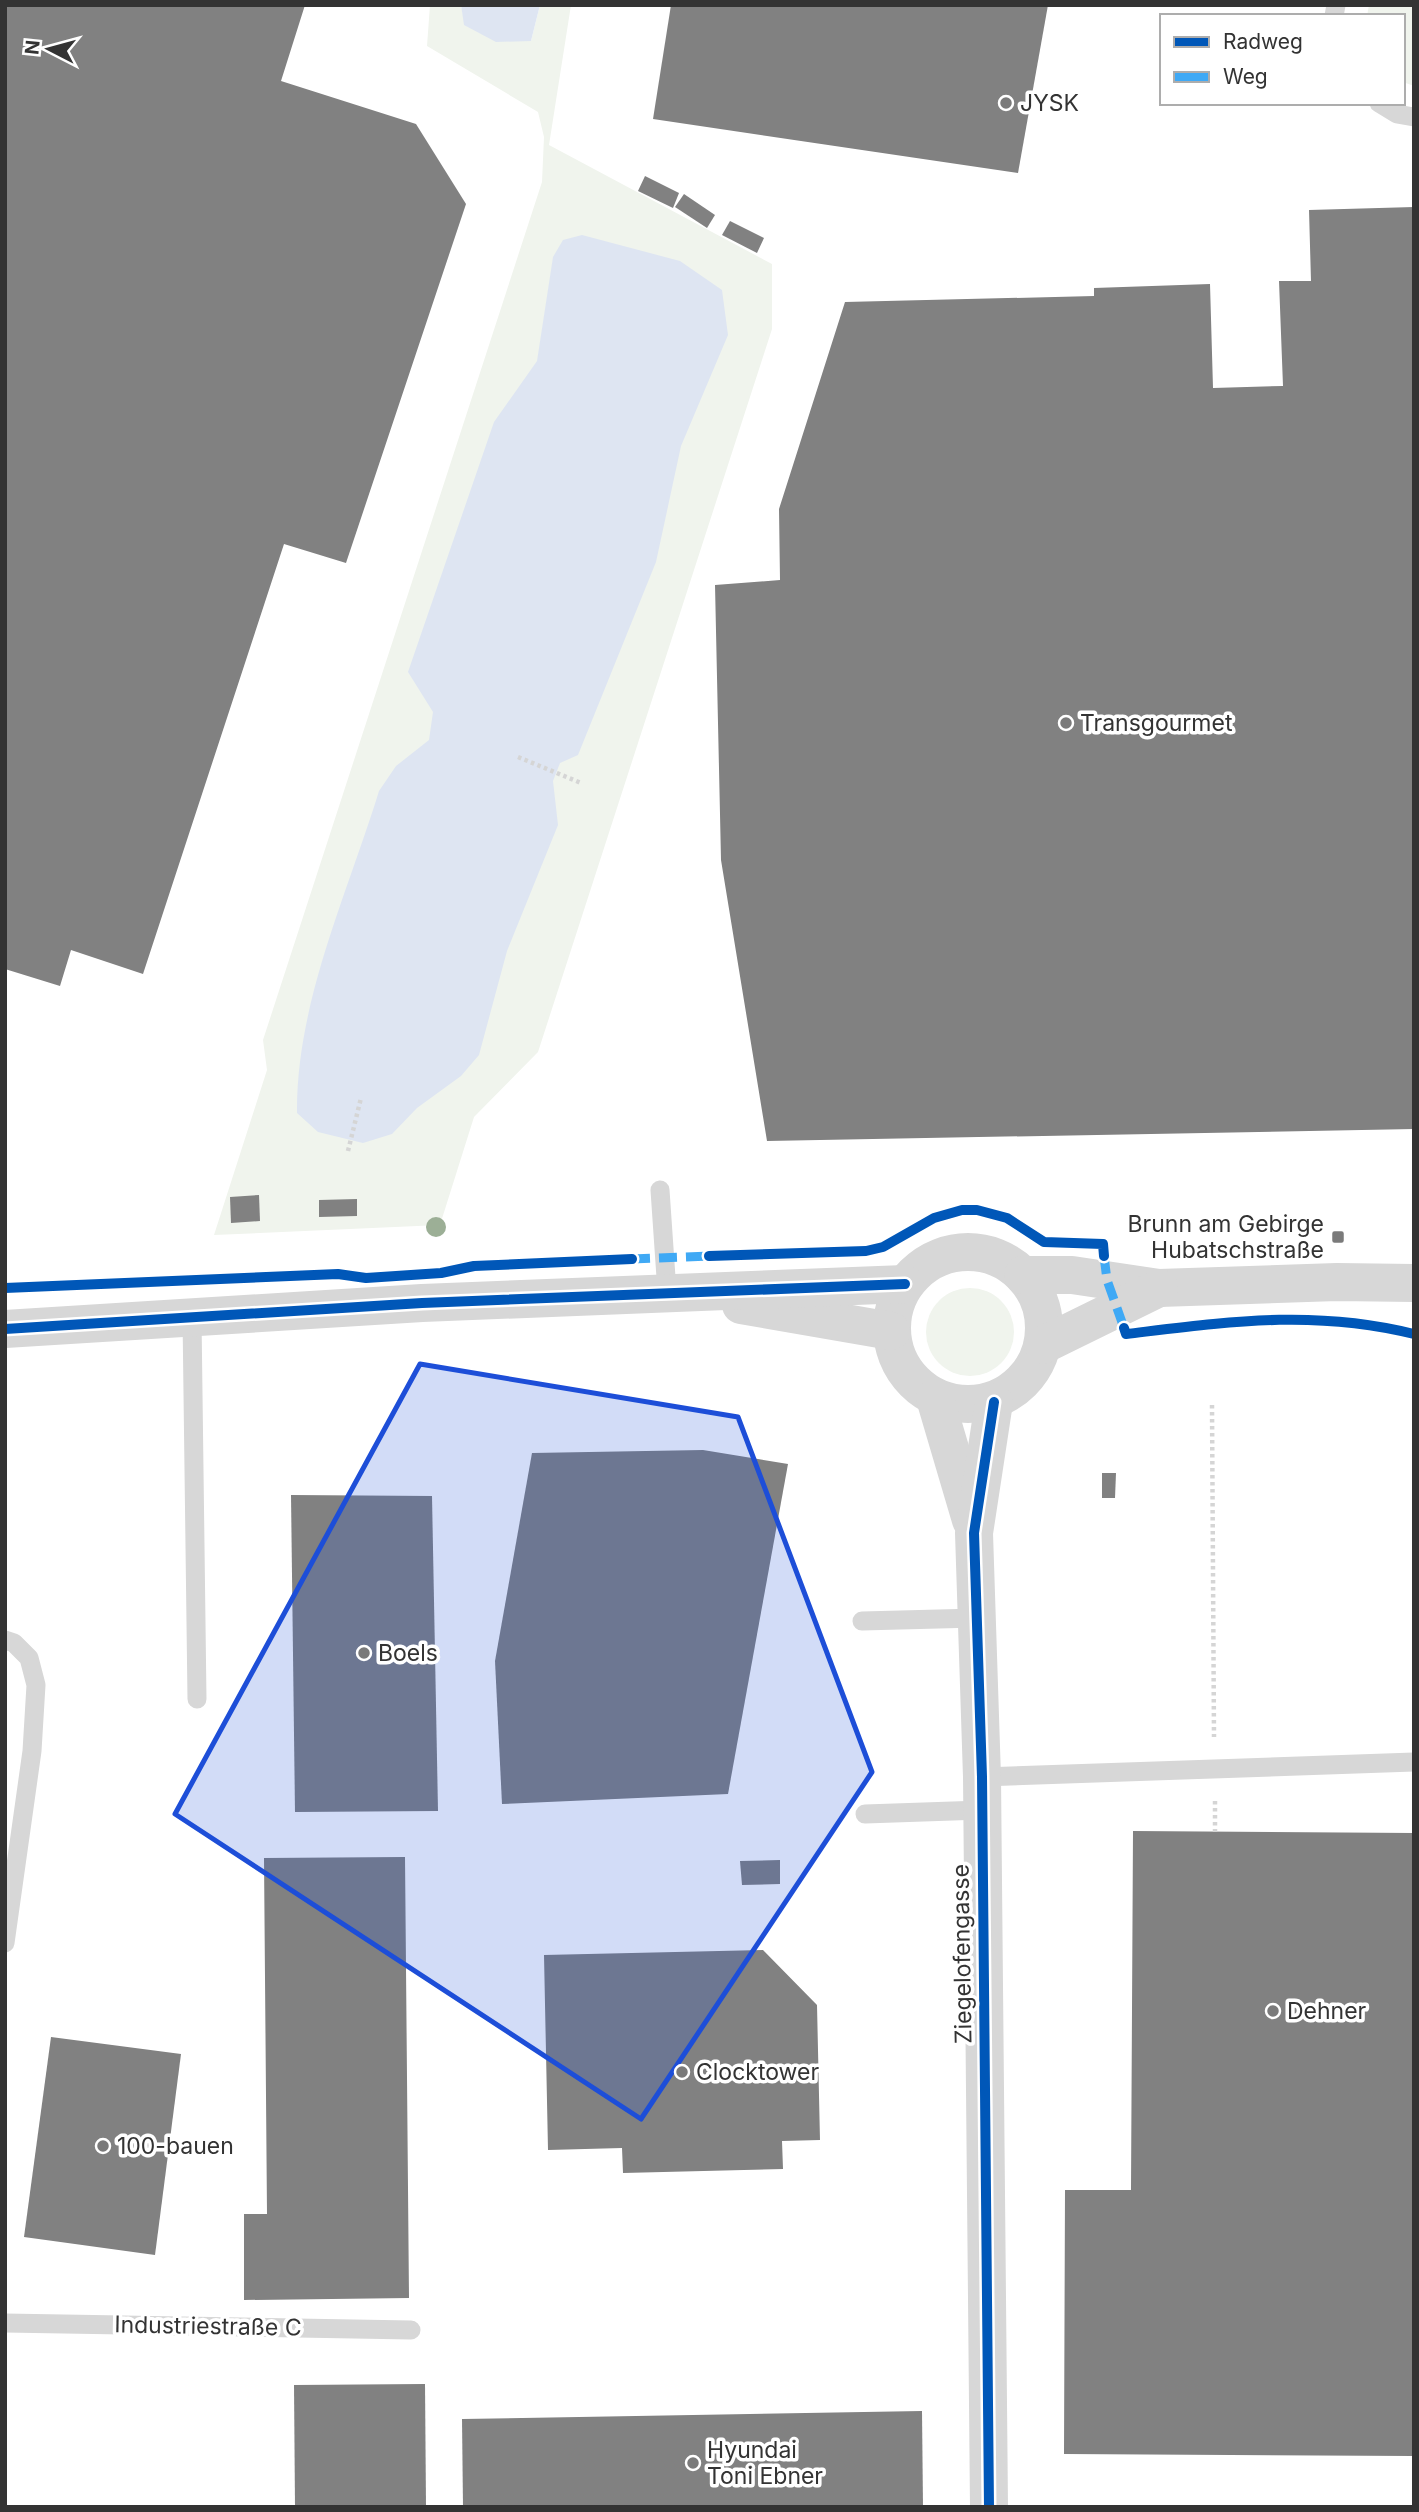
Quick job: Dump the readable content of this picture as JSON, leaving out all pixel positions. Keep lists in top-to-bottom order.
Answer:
{
  "streets": {
    "street": ["Ziegelofengasse"],
    "lane": ["Industriestraße C"]
  },
  "places": {
    "other": [
      "JYSK",
      "Transgourmet",
      "Boels",
      "Dehner",
      "Clocktower",
      "100-bauen",
      "Hyundai Toni Ebner"
    ],
    "transit": ["Brunn am Gebirge Hubatschstraße"]
  },
  "legend": ["Radweg", "Weg"],
  "north": "left"
}
